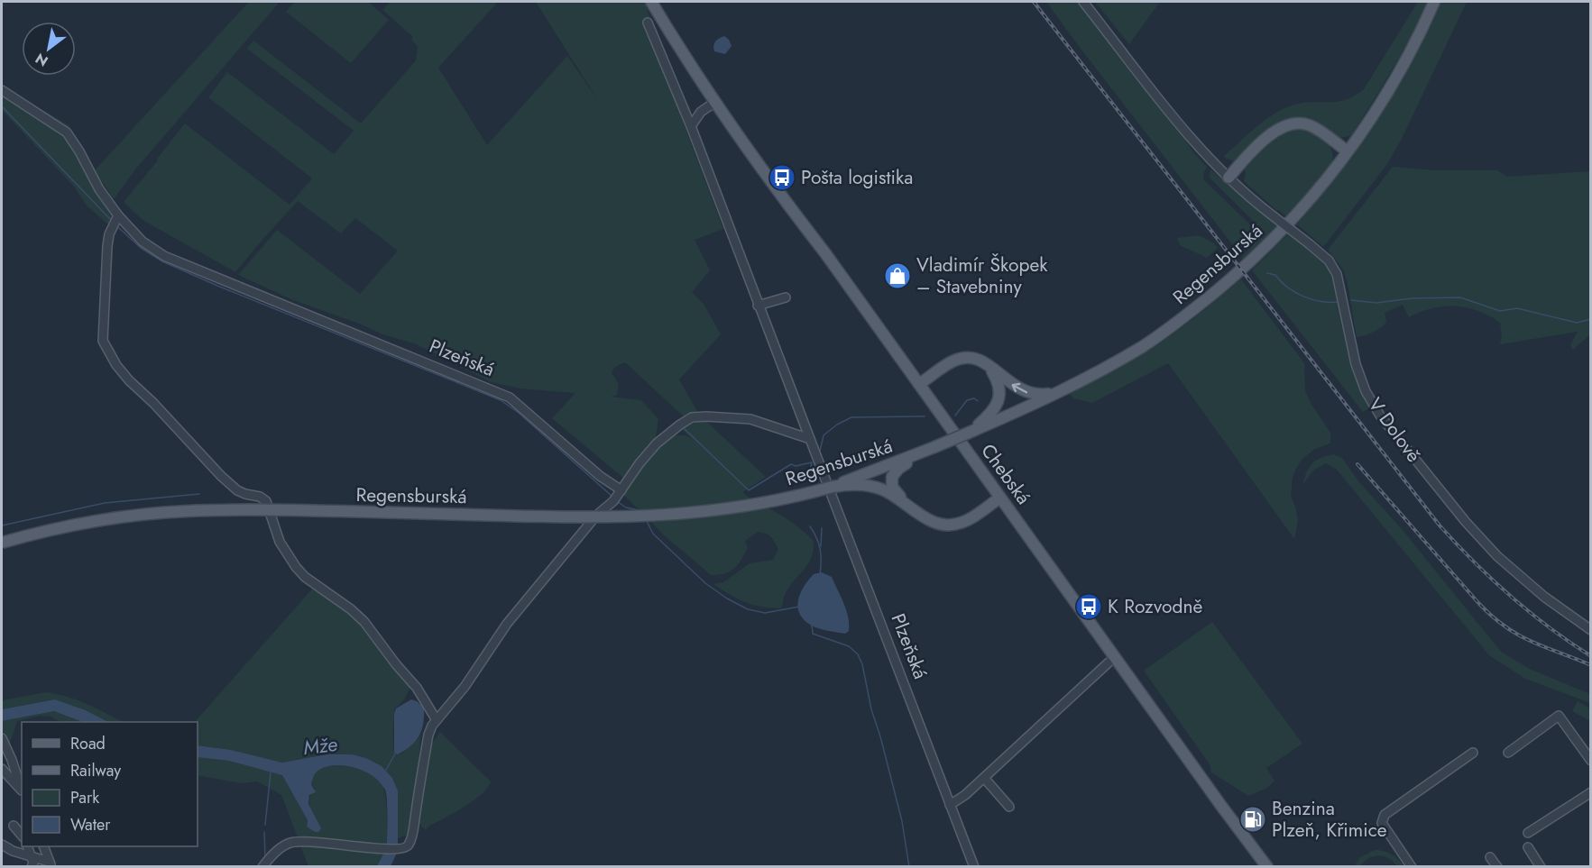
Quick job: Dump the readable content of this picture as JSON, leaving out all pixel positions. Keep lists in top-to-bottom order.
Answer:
{
  "streets": {
    "main road": ["Regensburská", "Chebská"],
    "street": ["Plzeňská", "V Dolově"]
  },
  "water": ["Mže"],
  "places": {
    "bus stop": ["Pošta logistika", "K Rozvodně"],
    "shop": ["Vladimír Škopek – Stavebniny"],
    "fuel station": ["Benzina Plzeň, Křimice"]
  },
  "legend": [
    "Road",
    "Railway",
    "Park",
    "Water"
  ],
  "north": "bottom left"
}
